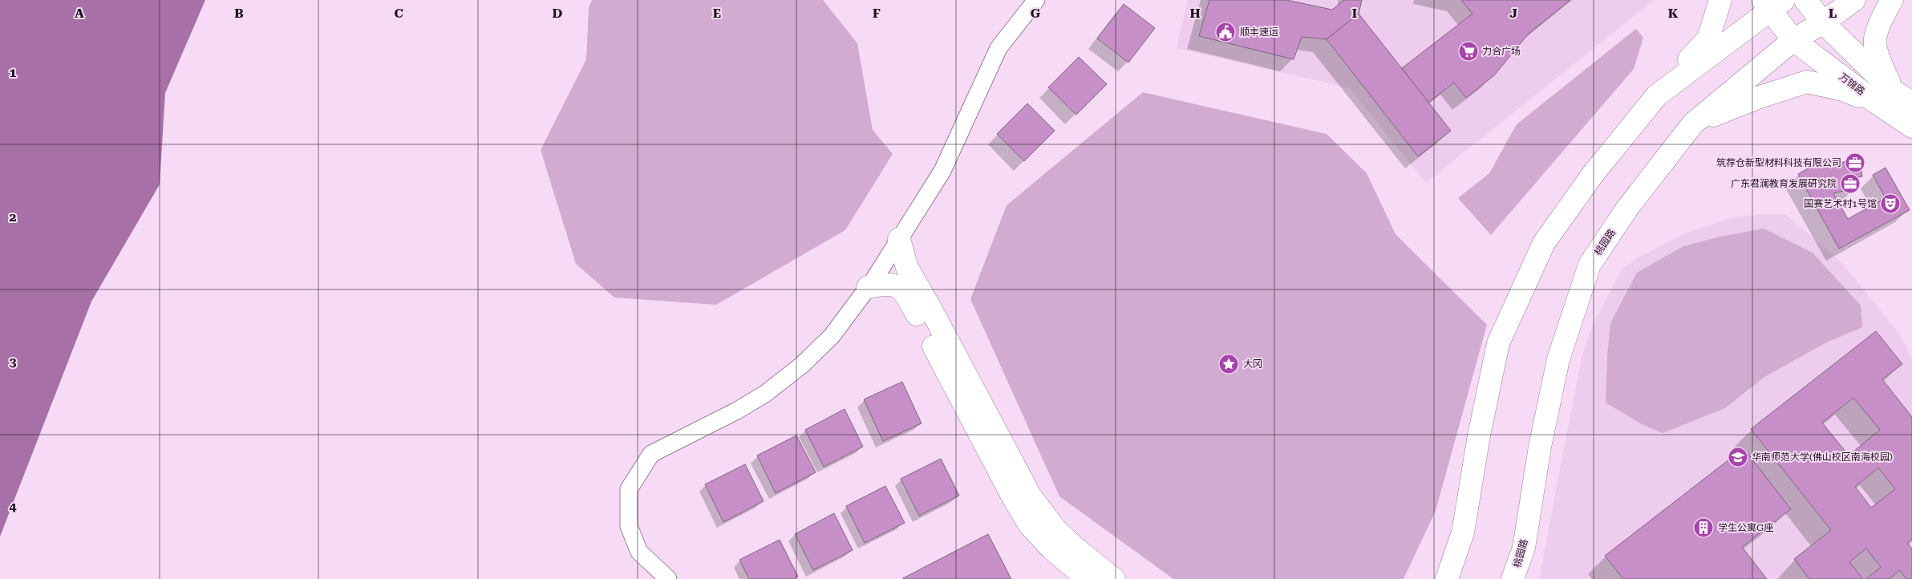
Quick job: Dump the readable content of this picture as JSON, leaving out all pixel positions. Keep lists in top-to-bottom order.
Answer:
{
  "streets": {
    "main road": ["万锦路", "桃园路"]
  },
  "crossings": [
    ["万锦路", "桃园路"]
  ],
  "places": {
    "public building": ["顺丰速运"],
    "supermarket": ["力合广场"],
    "office": ["筑荐仓新型材料科技有限公司", "广东君澜教育发展研究院"],
    "theatre": ["国赛艺术村1号馆"],
    "place": ["大冈"],
    "school or university": ["华南师范大学(佛山校区南海校园)"],
    "building": ["学生公寓G座"]
  },
  "grid": {
    "columns": [
      "A",
      "B",
      "C",
      "D",
      "E",
      "F",
      "G",
      "H",
      "I",
      "J",
      "K",
      "L"
    ],
    "rows": [
      "1",
      "2",
      "3",
      "4"
    ]
  }
}
